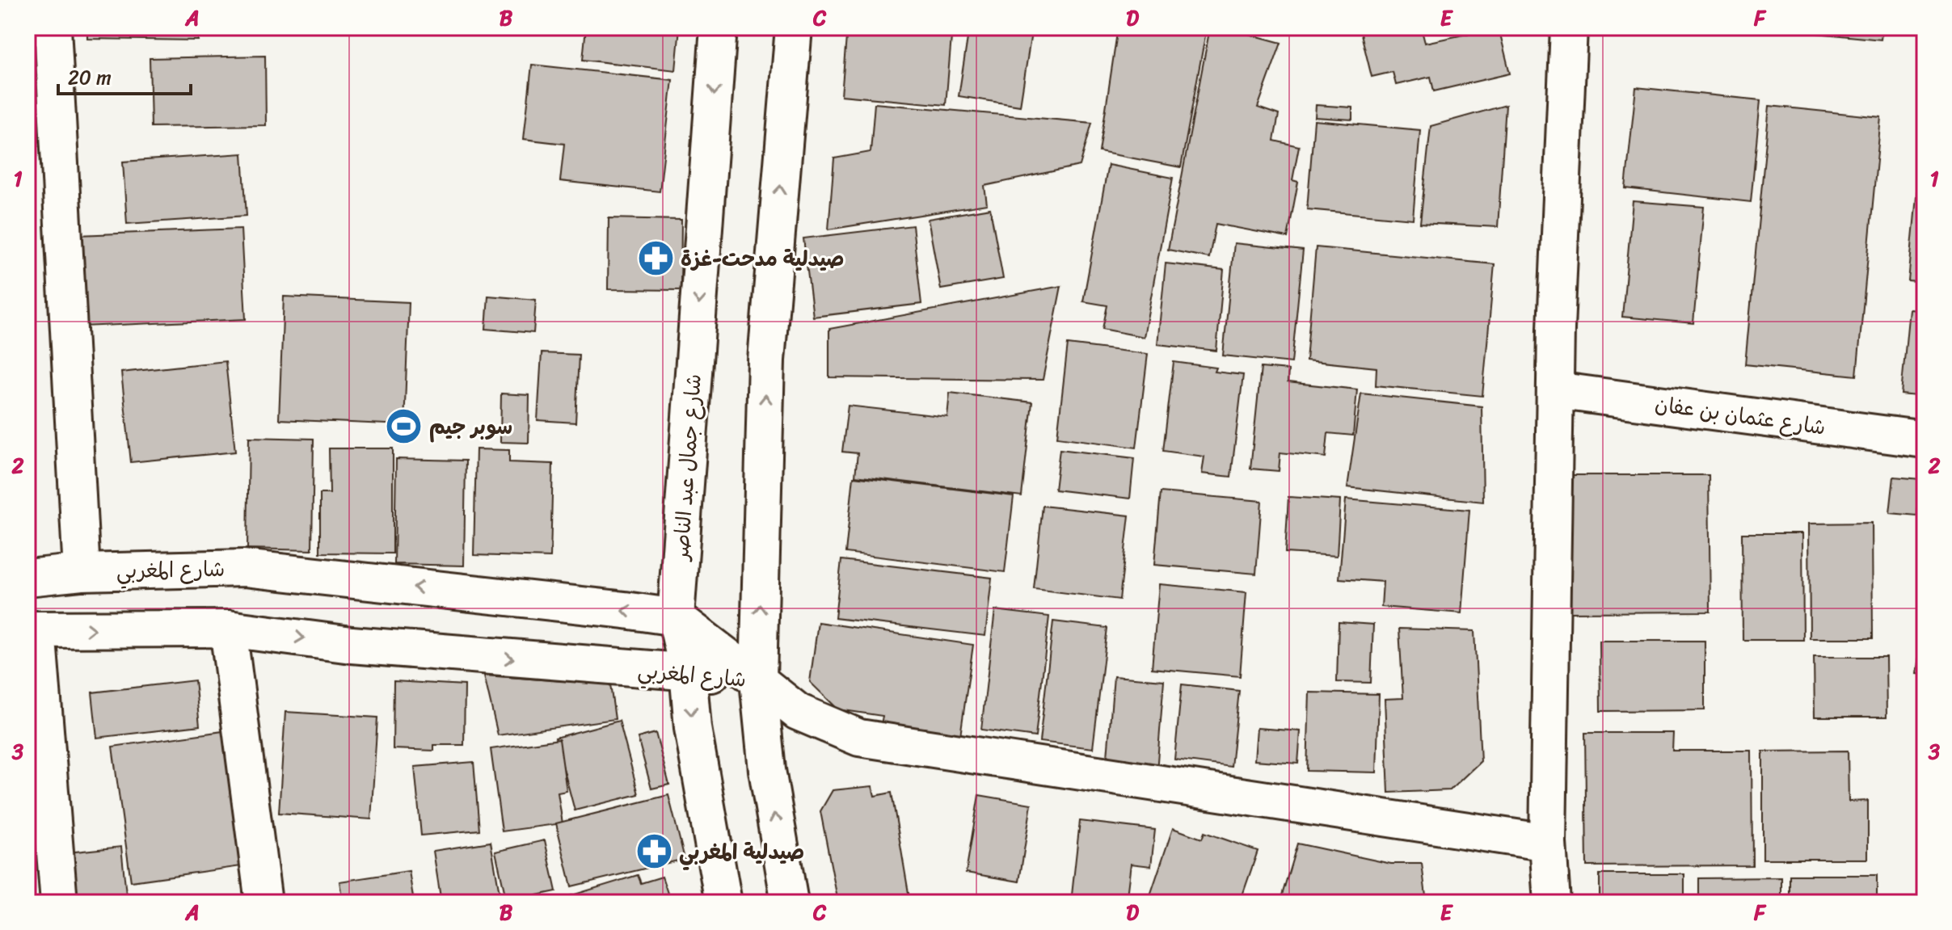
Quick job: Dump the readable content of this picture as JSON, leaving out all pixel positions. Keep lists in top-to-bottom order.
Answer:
{
  "streets": {
    "main road": ["شارع عثمان بن عفان", "شارع جمال عبد الناصر", "شارع المغربي"]
  },
  "crossings": [
    ["شارع جمال عبد الناصر", "شارع المغربي"]
  ],
  "places": {
    "pharmacy": ["صيدلية مدحت-غزة", "صيدلية المغربي"],
    "sports": ["سوبر جيم"]
  },
  "scale_bar": "20 m",
  "grid": {
    "columns": [
      "A",
      "B",
      "C",
      "D",
      "E",
      "F"
    ],
    "rows": ["1", "2", "3"]
  }
}
